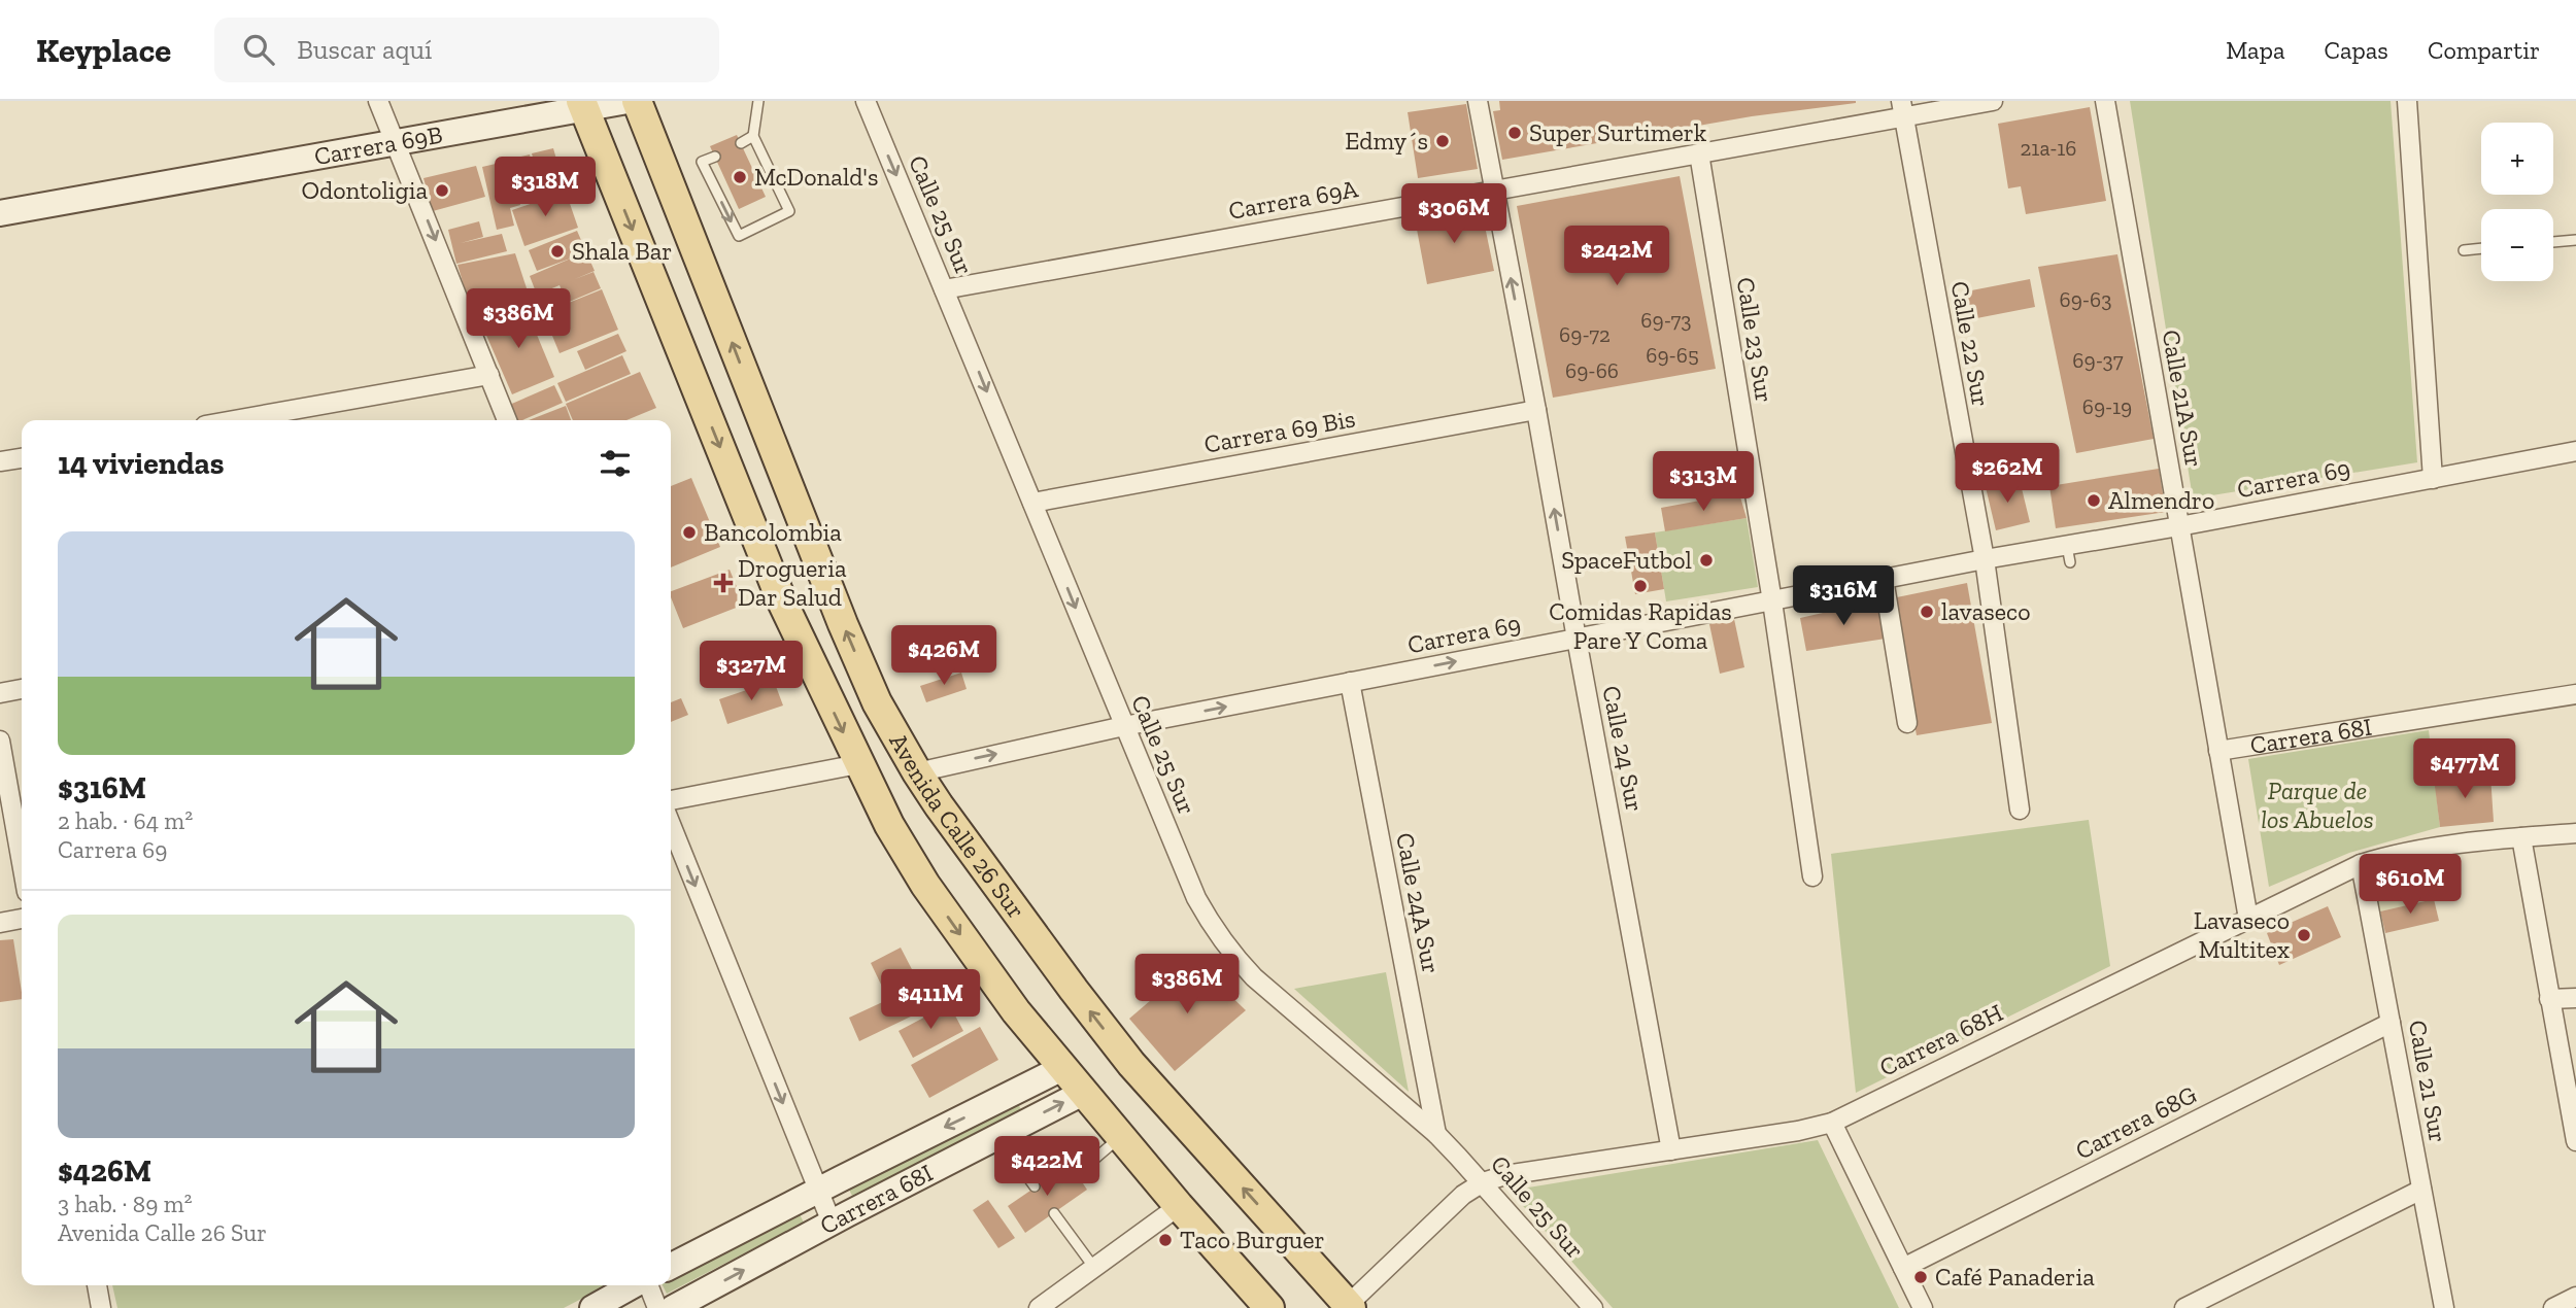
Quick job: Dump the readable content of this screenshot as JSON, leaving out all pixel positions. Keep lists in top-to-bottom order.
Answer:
{
  "streets": {
    "main road": ["Avenida Calle 26 Sur"],
    "street": [
      "Carrera 69B",
      "Carrera 69A",
      "Calle 25 Sur",
      "Calle 23 Sur",
      "Calle 22 Sur",
      "Calle 21A Sur",
      "Carrera 69 Bis",
      "Carrera 69",
      "Carrera 68I",
      "Calle 24 Sur",
      "Calle 24A Sur",
      "Carrera 68H",
      "Calle 21 Sur",
      "Carrera 68G"
    ]
  },
  "crossings": [
    ["Carrera 69B", "Avenida Calle 26 Sur"],
    ["Carrera 69A", "Calle 25 Sur"],
    ["Carrera 69A", "Calle 23 Sur"],
    ["Carrera 69A", "Calle 22 Sur"],
    ["Carrera 69A", "Calle 24 Sur"],
    ["Calle 25 Sur", "Carrera 69 Bis"],
    ["Calle 25 Sur", "Carrera 69"],
    ["Calle 25 Sur", "Calle 24A Sur"],
    ["Calle 25 Sur", "Carrera 68H"],
    ["Calle 23 Sur", "Carrera 69"],
    ["Calle 22 Sur", "Carrera 69"],
    ["Calle 21A Sur", "Carrera 69"],
    ["Calle 21A Sur", "Carrera 68I"],
    ["Calle 21A Sur", "Carrera 68H"],
    ["Carrera 69 Bis", "Calle 24 Sur"],
    ["Carrera 69", "Calle 24 Sur"],
    ["Carrera 69", "Avenida Calle 26 Sur"],
    ["Carrera 69", "Calle 24A Sur"],
    ["Carrera 68I", "Avenida Calle 26 Sur"],
    ["Calle 24 Sur", "Carrera 68H"],
    ["Avenida Calle 26 Sur", "Carrera 68H"],
    ["Carrera 68H", "Calle 21 Sur"],
    ["Calle 21 Sur", "Carrera 68G"]
  ],
  "one_way": ["Calle 25 Sur", "Carrera 69", "Calle 24 Sur"],
  "parks": ["Parque de los Abuelos"],
  "places": {
    "other": [
      "Super Surtimerk",
      "Edmy´s",
      "McDonald's",
      "Odontoligia",
      "Shala Bar",
      "Almendro",
      "Bancolombia",
      "SpaceFutbol",
      "Comidas Rapidas Pare Y Coma",
      "lavaseco",
      "Lavaseco Multitex",
      "Taco Burguer",
      "Café Panaderia"
    ],
    "health": ["Drogueria Dar Salud"]
  },
  "house_numbers": [
    "21a-16",
    "69-63",
    "69-73",
    "69-72",
    "69-65",
    "69-37",
    "69-66",
    "69-19"
  ],
  "page": {
    "header": "Keyplace",
    "search": "Buscar aquí",
    "nav": ["Mapa", "Capas", "Compartir"],
    "map_buttons": ["+", "−"],
    "price": [
      "$318M",
      "$306M",
      "$242M",
      "$386M",
      "$262M",
      "$313M",
      "$316M",
      "$426M",
      "$327M",
      "$477M",
      "$610M",
      "$386M",
      "$411M",
      "$422M"
    ],
    "heading": "14 viviendas",
    "list": [
      {
        "name": "$316M",
        "note": "2 hab. · 64 m² · Carrera 69"
      },
      {
        "name": "$426M",
        "note": "3 hab. · 89 m² · Avenida Calle 26 Sur"
      }
    ]
  }
}
